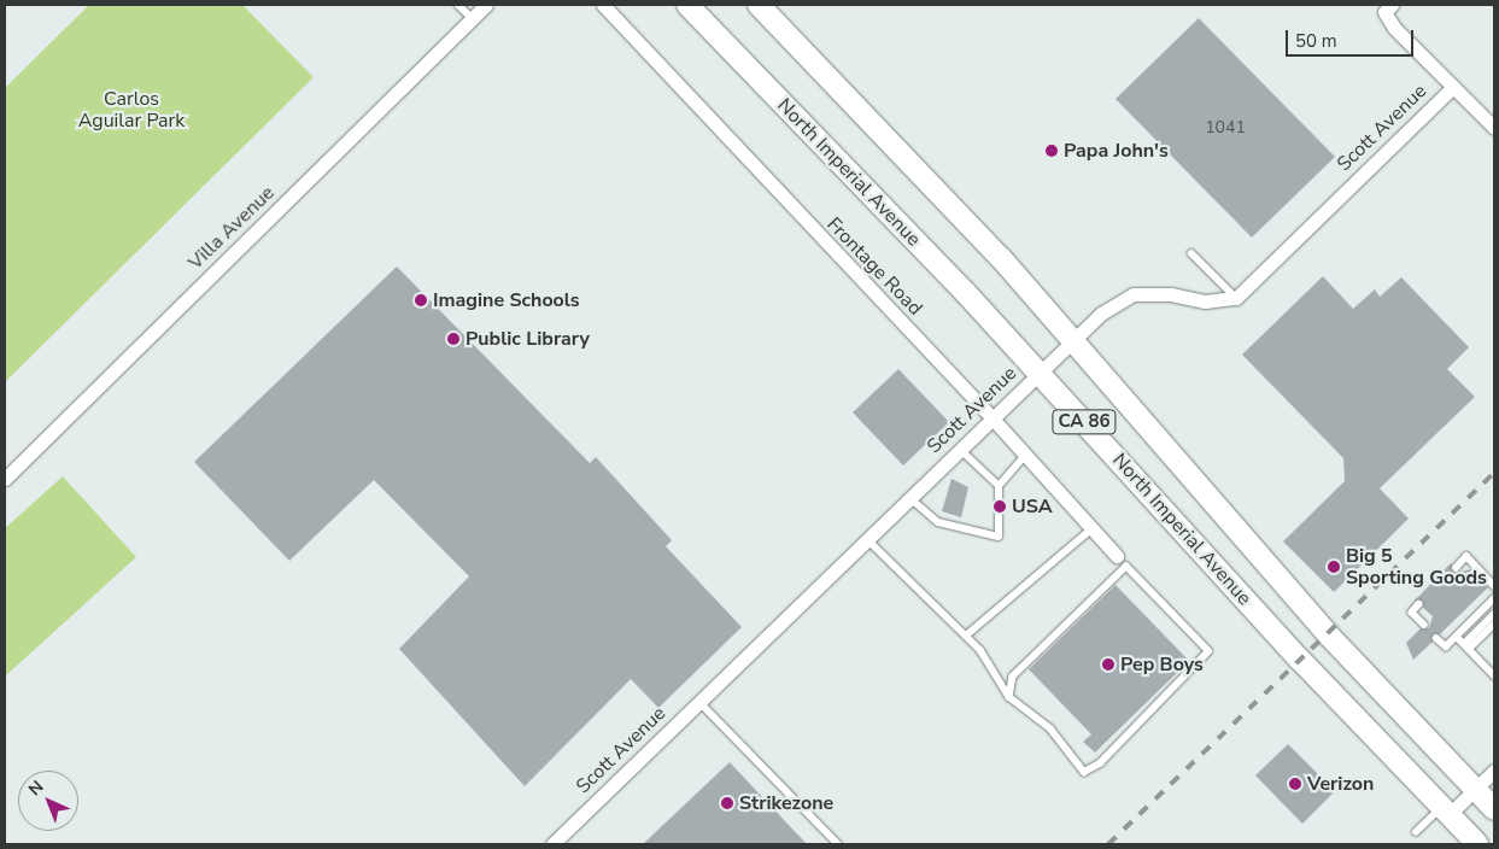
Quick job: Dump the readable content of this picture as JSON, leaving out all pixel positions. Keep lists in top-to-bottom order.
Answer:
{
  "streets": {
    "highway": ["North Imperial Avenue", "CA 86"],
    "street": ["Scott Avenue", "Villa Avenue", "Frontage Road"]
  },
  "crossings": [
    ["Scott Avenue", "North Imperial Avenue"],
    ["Scott Avenue", "Frontage Road"]
  ],
  "parks": ["Carlos Aguilar Park"],
  "places": [
    "Papa John's",
    "Imagine Schools",
    "Public Library",
    "USA",
    "Big 5 Sporting Goods",
    "Pep Boys",
    "Verizon",
    "Strikezone"
  ],
  "house_numbers": ["1041"],
  "scale_bar": "50 m",
  "north": "top left"
}
